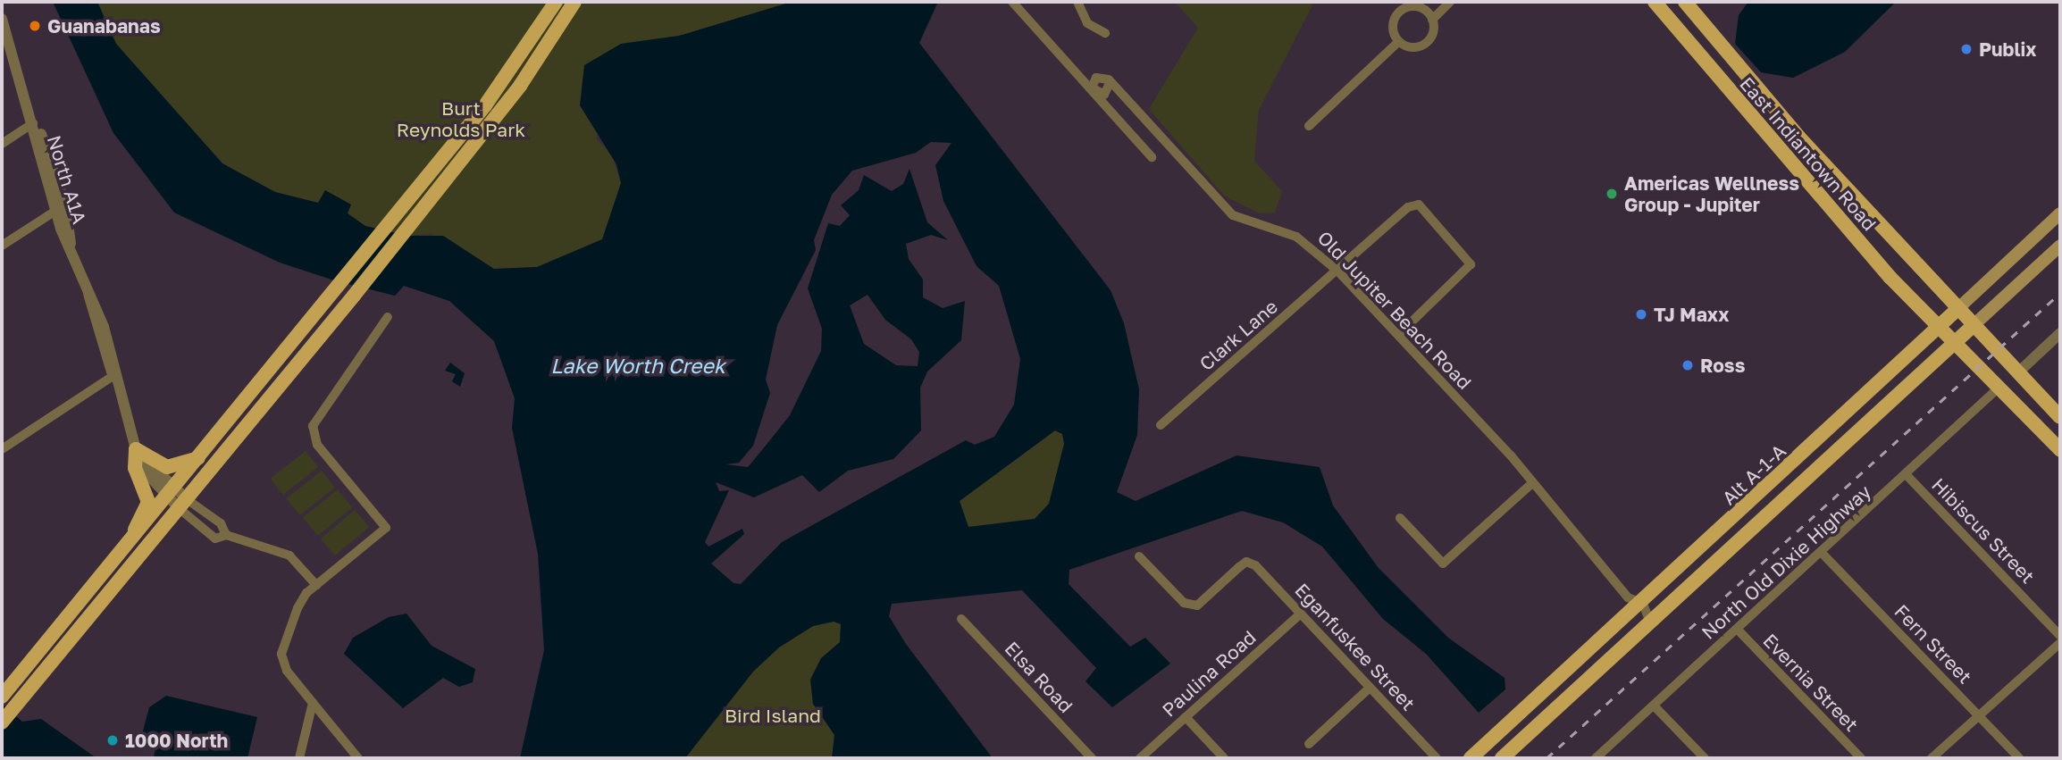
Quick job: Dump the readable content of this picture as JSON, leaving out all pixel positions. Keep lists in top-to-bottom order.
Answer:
{
  "streets": {
    "main road": ["East Indiantown Road", "Alt A-1-A"],
    "street": [
      "North A1A",
      "Old Jupiter Beach Road",
      "Clark Lane",
      "Hibiscus Street",
      "North Old Dixie Highway",
      "Fern Street",
      "Eganfuskee Street",
      "Paulina Road",
      "Elsa Road",
      "Evernia Street"
    ]
  },
  "crossings": [
    ["East Indiantown Road", "Alt A-1-A"],
    ["East Indiantown Road", "North Old Dixie Highway"],
    ["Old Jupiter Beach Road", "Clark Lane"],
    ["Old Jupiter Beach Road", "Alt A-1-A"],
    ["Hibiscus Street", "North Old Dixie Highway"],
    ["North Old Dixie Highway", "Fern Street"],
    ["North Old Dixie Highway", "Evernia Street"],
    ["Eganfuskee Street", "Paulina Road"]
  ],
  "water": ["Lake Worth Creek"],
  "parks": ["Burt Reynolds Park", "Bird Island"],
  "places": [
    "Guanabanas",
    "Publix",
    "Americas Wellness Group - Jupiter",
    "TJ Maxx",
    "Ross",
    "1000 North"
  ]
}
